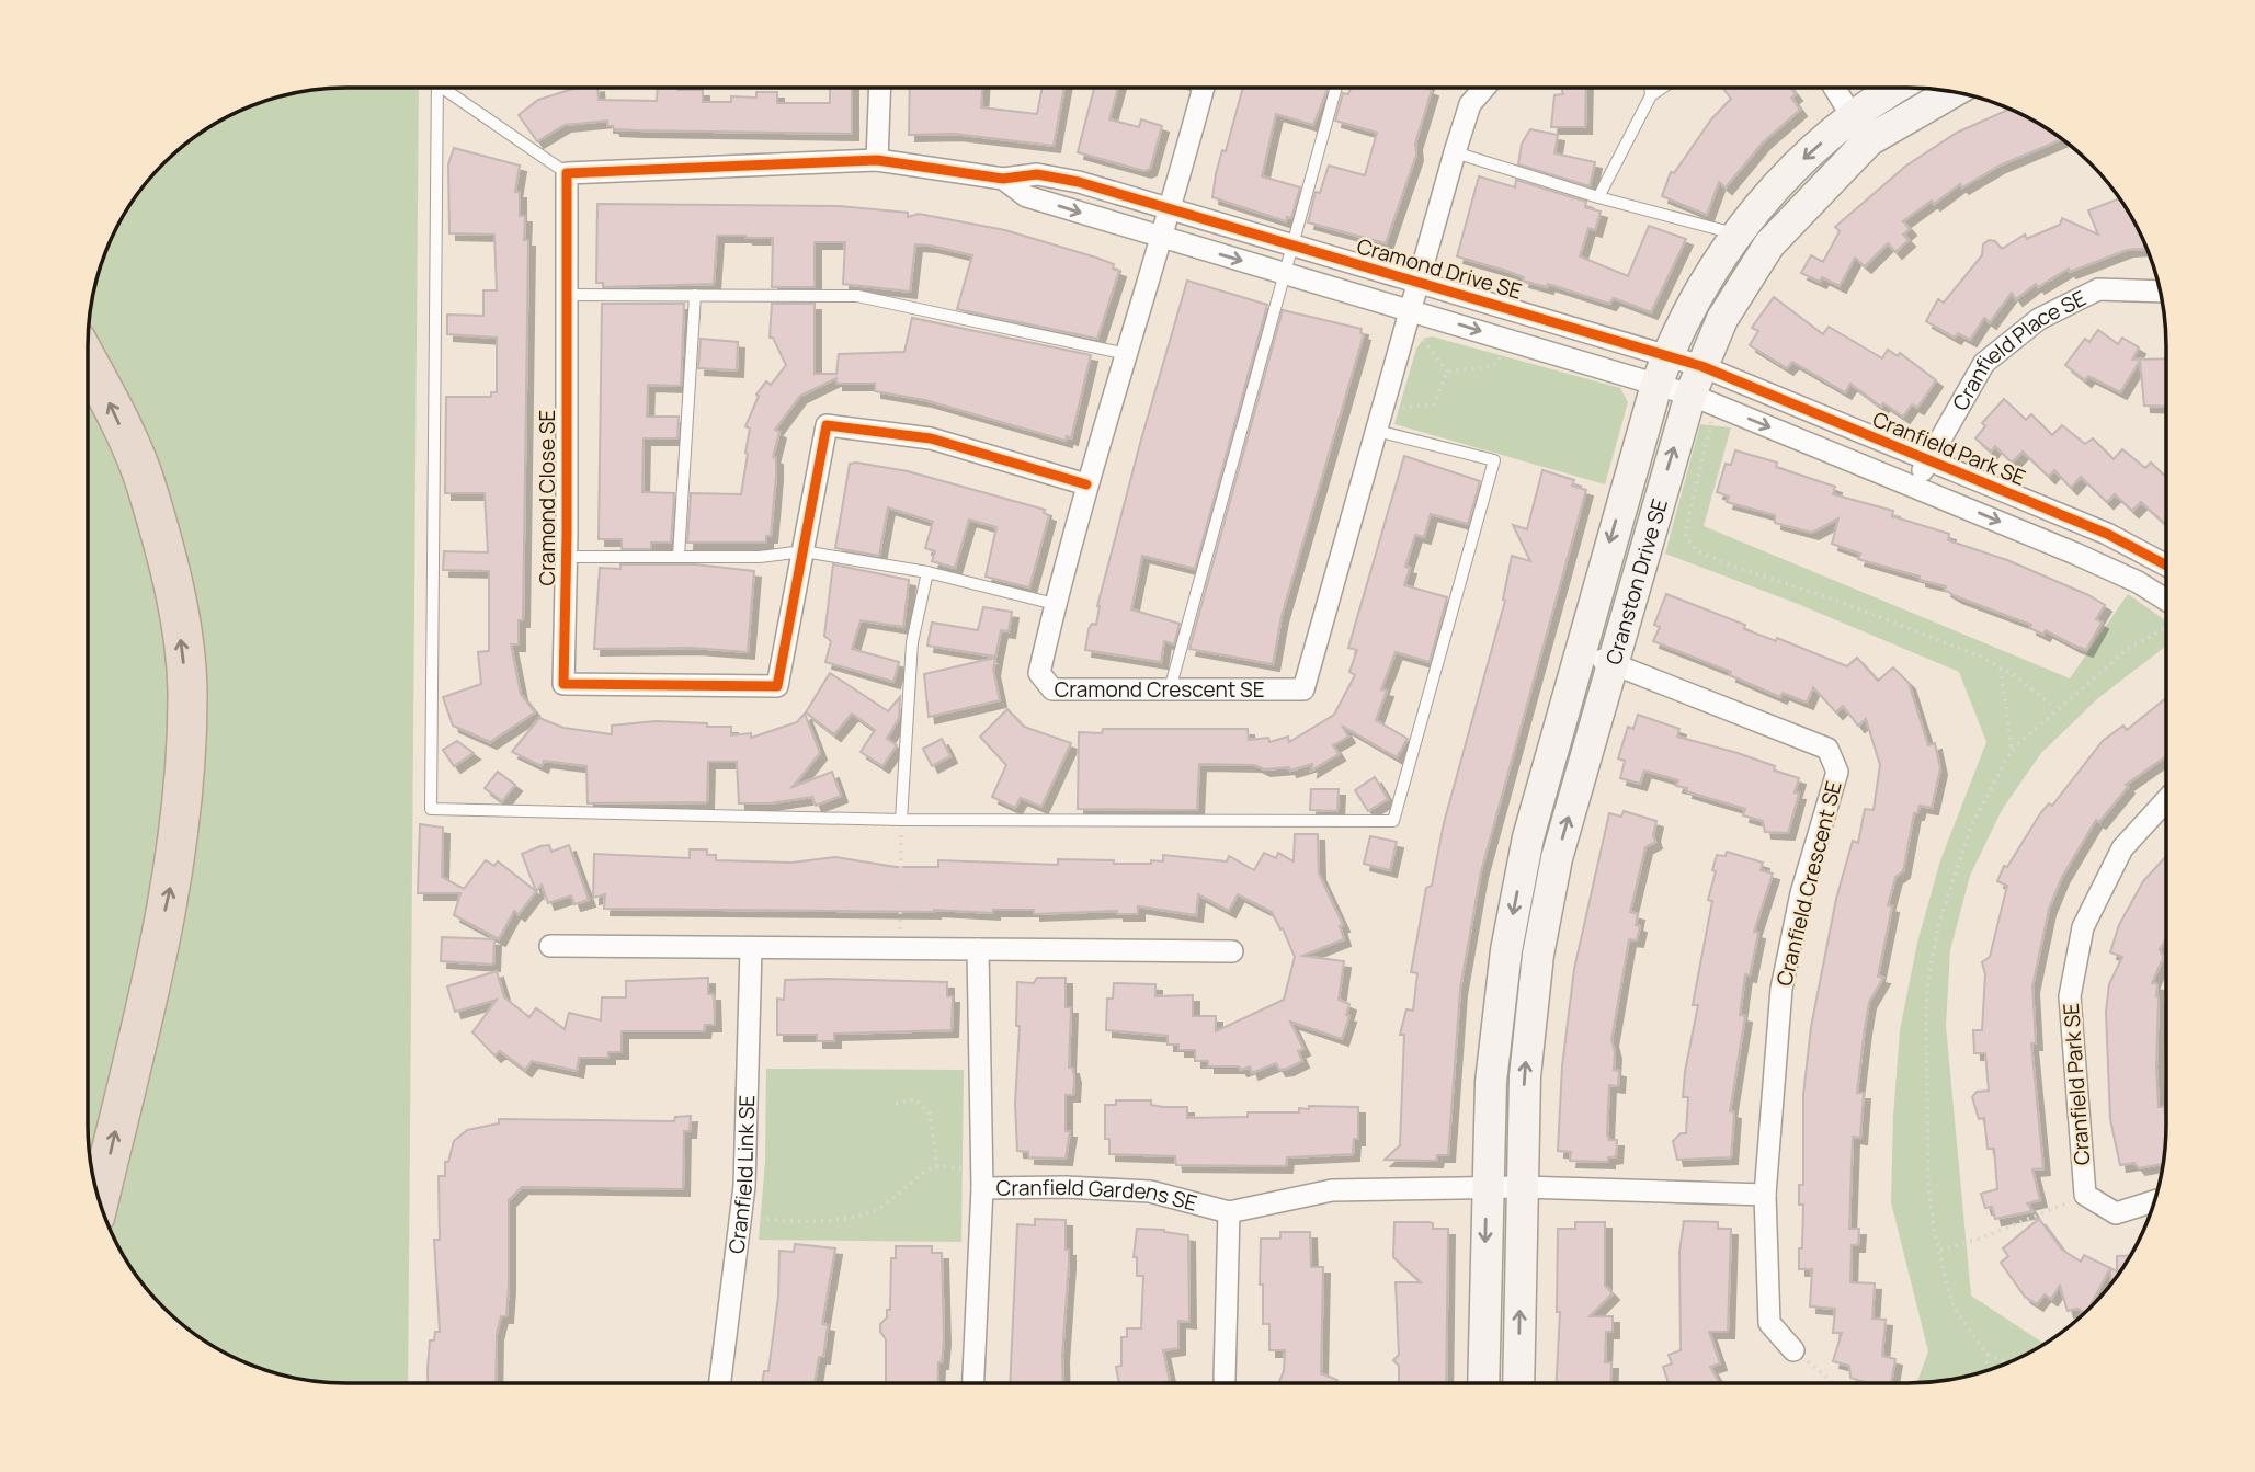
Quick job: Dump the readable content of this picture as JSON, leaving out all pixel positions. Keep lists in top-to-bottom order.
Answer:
{
  "streets": {
    "street": [
      "Cramond Drive SE",
      "Cranfield Place SE",
      "Cranfield Park SE",
      "Cramond Close SE",
      "Cranston Drive SE",
      "Cramond Crescent SE",
      "Cranfield Crescent SE",
      "Cranfield Link SE",
      "Cranfield Gardens SE"
    ]
  },
  "crossings": [
    ["Cramond Drive SE", "Cranfield Park SE"],
    ["Cramond Drive SE", "Cranston Drive SE"],
    ["Cramond Drive SE", "Cramond Crescent SE"],
    ["Cranfield Place SE", "Cranfield Park SE"],
    ["Cranfield Park SE", "Cranston Drive SE"],
    ["Cramond Close SE", "Cramond Crescent SE"],
    ["Cranston Drive SE", "Cranfield Crescent SE"],
    ["Cranston Drive SE", "Cranfield Gardens SE"]
  ]
}
